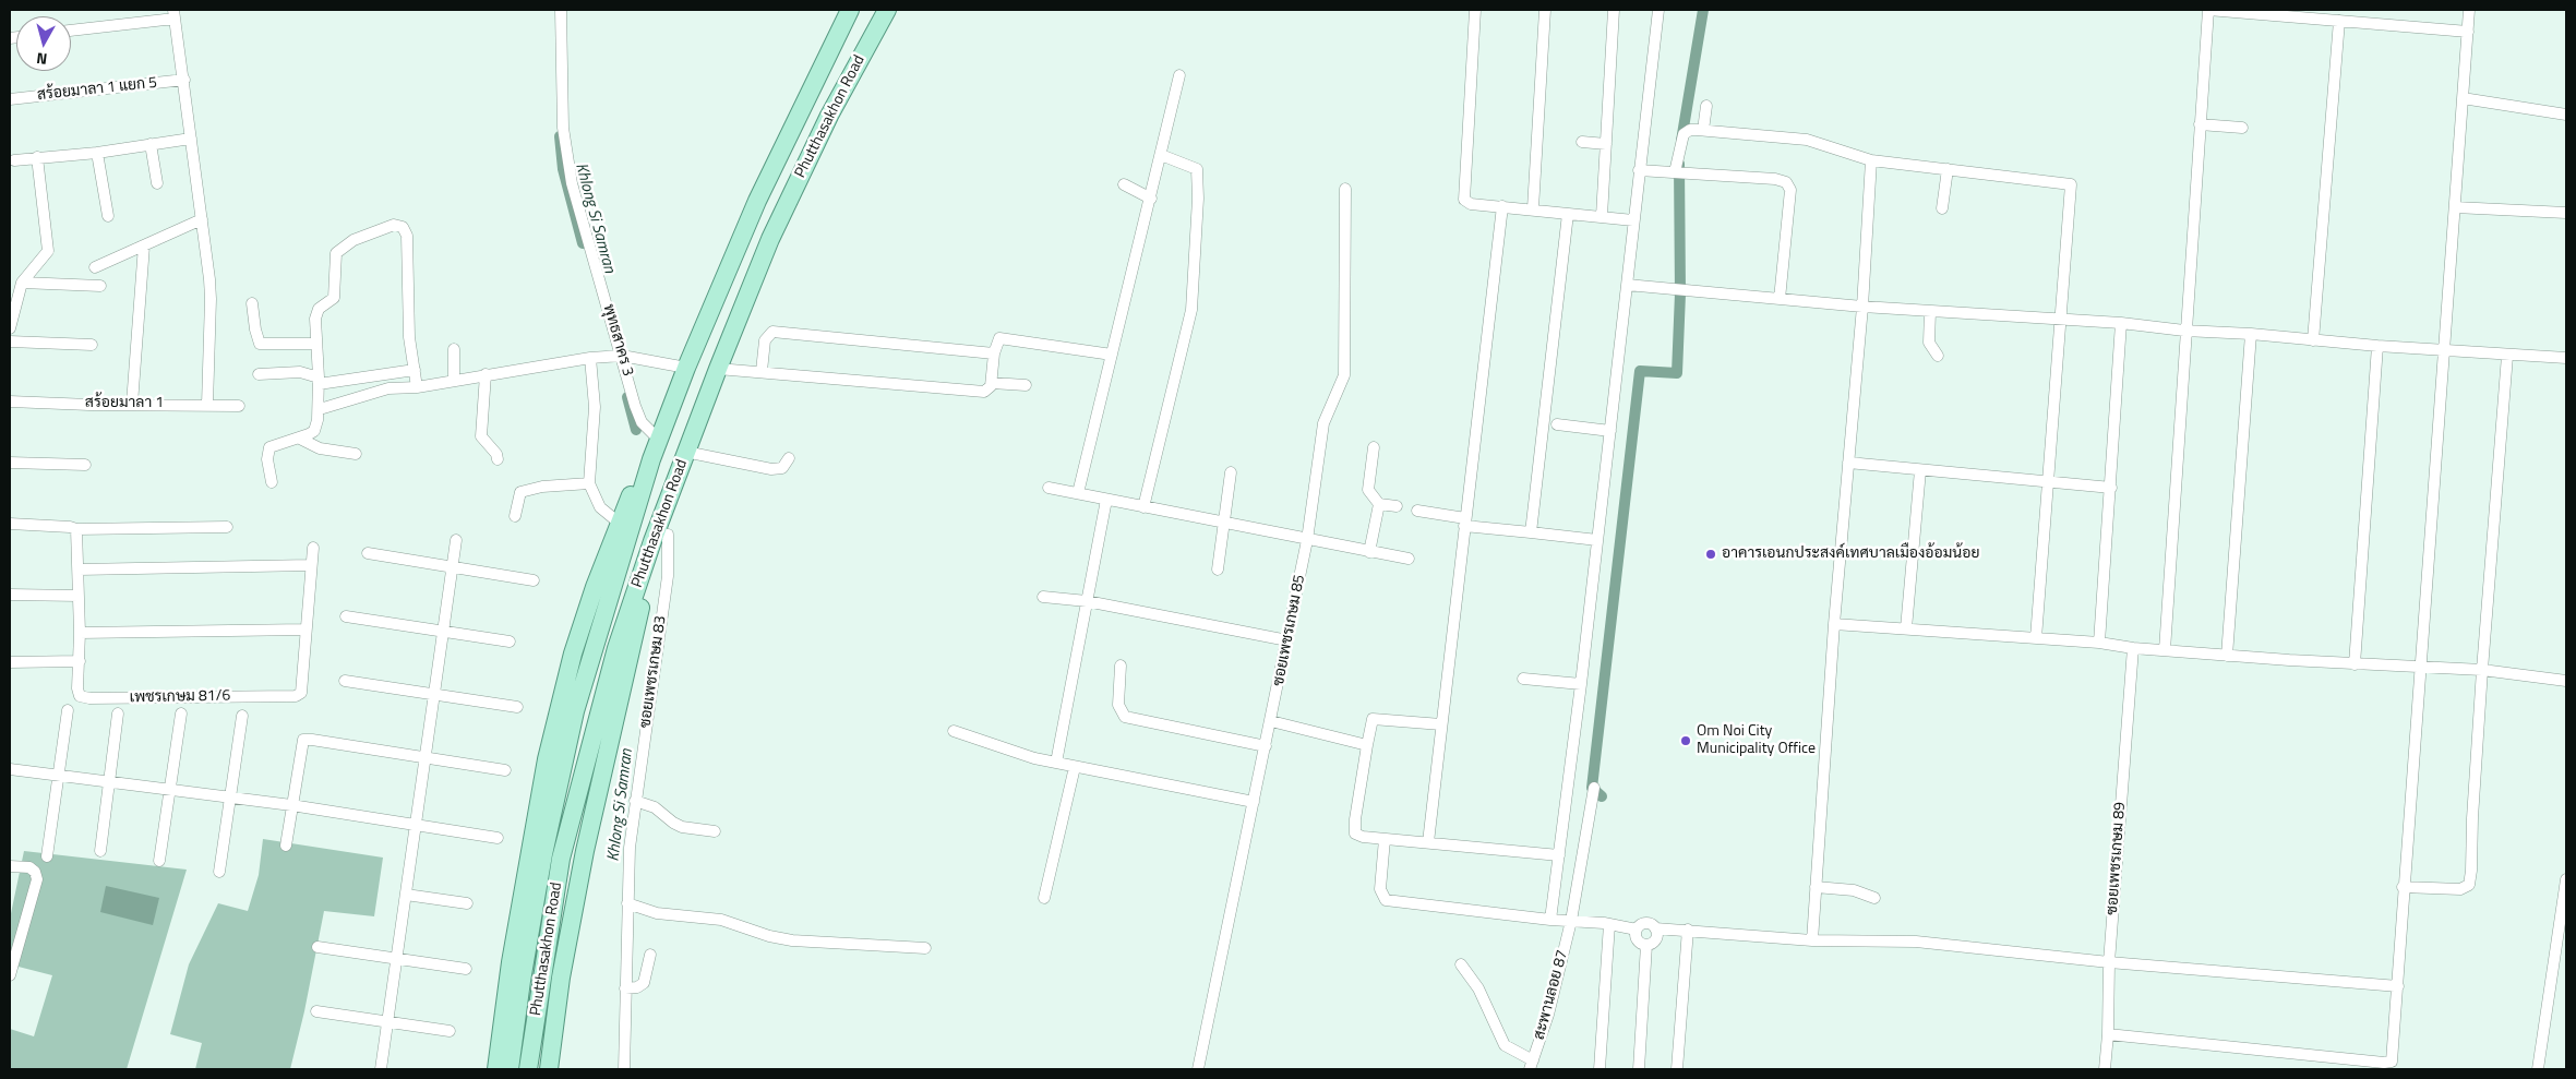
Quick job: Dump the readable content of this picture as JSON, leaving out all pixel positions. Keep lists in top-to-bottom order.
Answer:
{
  "streets": {
    "main road": ["Phutthasakhon Road"],
    "street": [
      "สร้อยมาลา 1 แยก 5",
      "พุทธสาคร 3",
      "สร้อยมาลา 1",
      "ซอยเพชรเกษม 85",
      "ซอยเพชรเกษม 83",
      "เพชรเกษม 81/6",
      "ซอยเพชรเกษม 89",
      "สะพานลอย 87"
    ]
  },
  "crossings": [
    ["Phutthasakhon Road", "พุทธสาคร 3"],
    ["Phutthasakhon Road", "ซอยเพชรเกษม 83"]
  ],
  "water": ["Khlong Si Samran"],
  "places": ["อาคารเอนกประสงค์เทศบาลเมืองอ้อมน้อย", "Om Noi City Municipality Office"],
  "north": "bottom"
}
